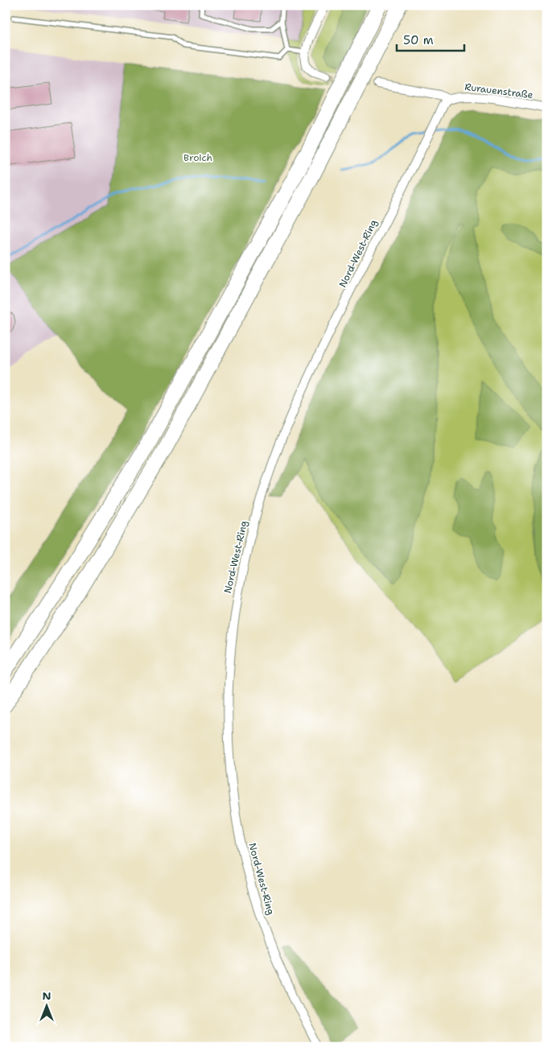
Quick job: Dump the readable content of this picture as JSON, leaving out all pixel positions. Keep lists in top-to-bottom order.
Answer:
{
  "streets": {
    "street": ["Rurauenstraße", "Nord-West-Ring"]
  },
  "crossings": [
    ["Rurauenstraße", "Nord-West-Ring"]
  ],
  "parks": ["Broich"],
  "scale_bar": "50 m",
  "north": "top"
}
